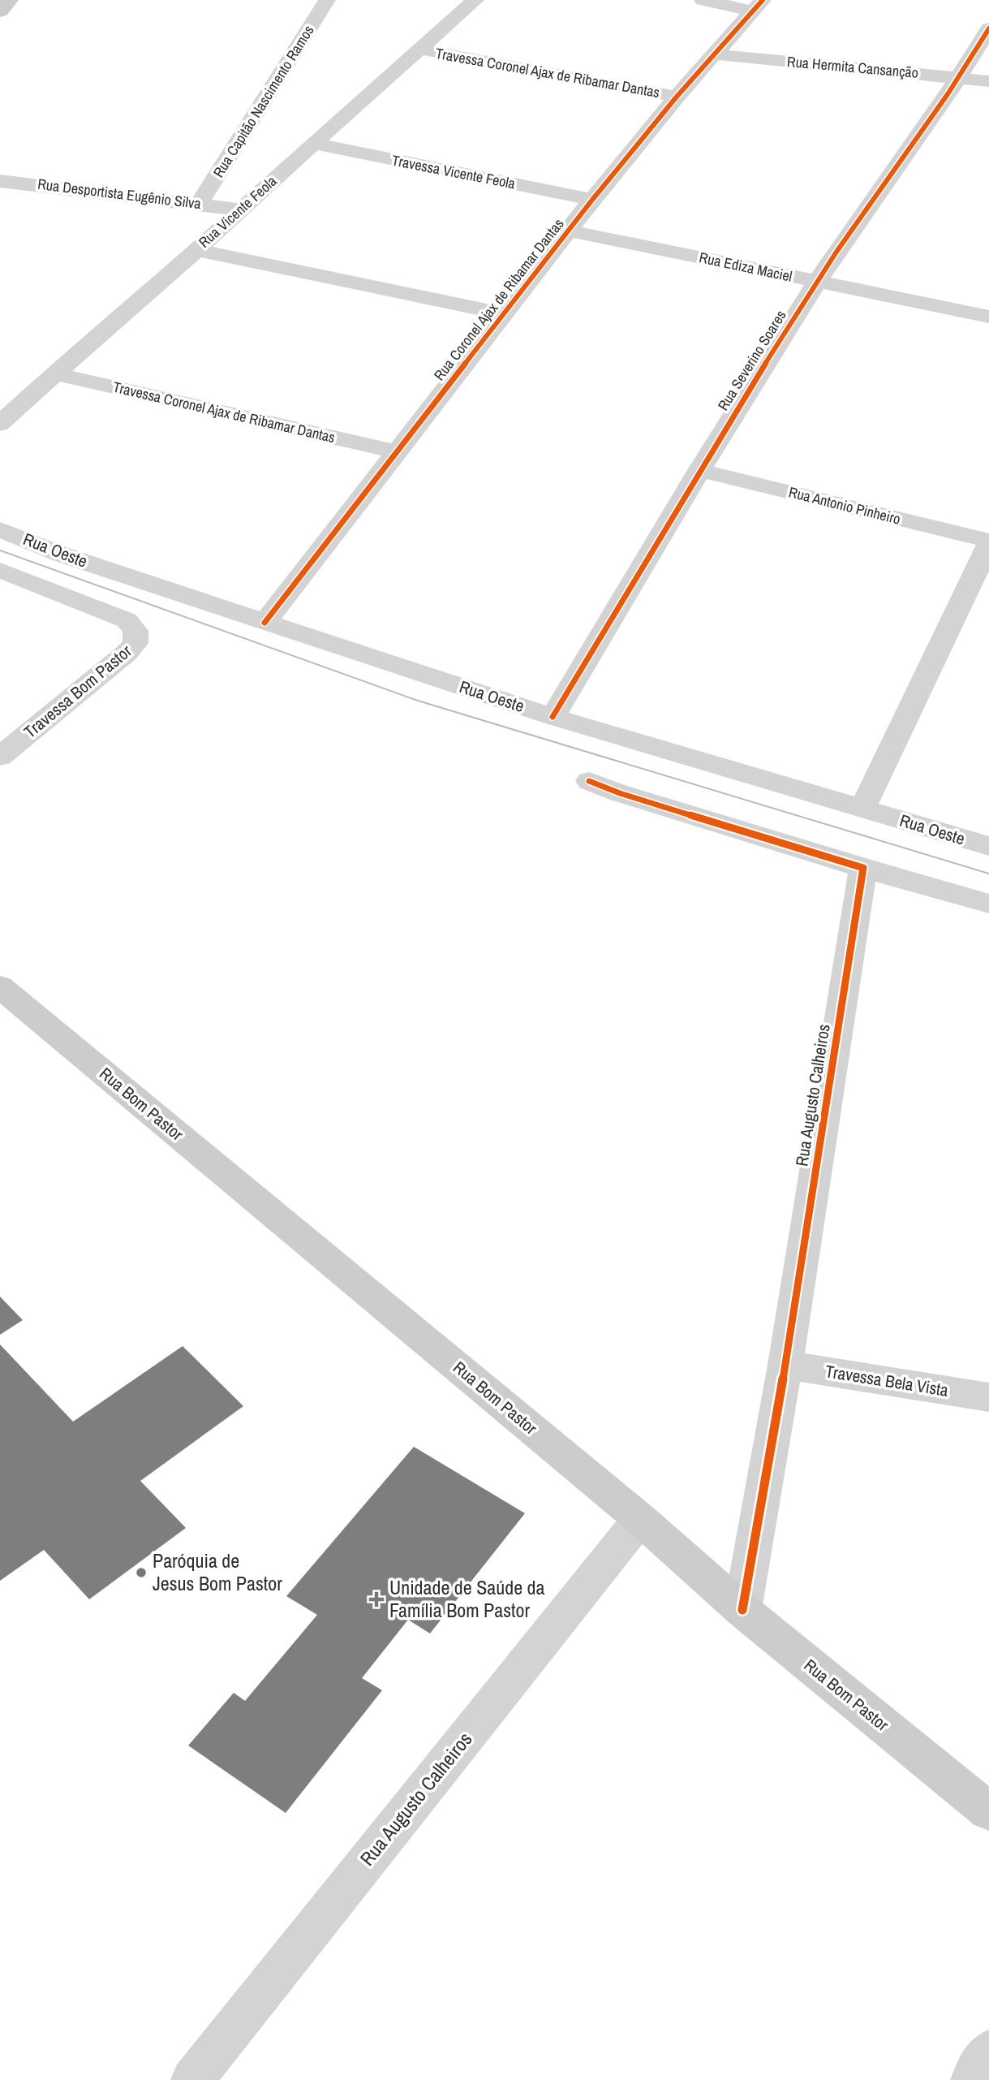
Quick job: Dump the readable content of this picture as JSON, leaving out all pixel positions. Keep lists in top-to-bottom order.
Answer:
{
  "streets": {
    "main road": ["Rua Bom Pastor"],
    "street": [
      "Rua Hermita Cansanção",
      "Travessa Coronel Ajax de Ribamar Dantas",
      "Rua Capitão Nascimento Ramos",
      "Travessa Vicente Feola",
      "Rua Desportista Eugênio Silva",
      "Rua Vicente Feola",
      "Rua Ediza Maciel",
      "Rua Coronel Ajax de Ribamar Dantas",
      "Rua Severino Soares",
      "Rua Antonio Pinheiro",
      "Rua Oeste",
      "Travessa Bom Pastor",
      "Rua Augusto Calheiros",
      "Travessa Bela Vista"
    ]
  },
  "crossings": [
    ["Rua Hermita Cansanção", "Rua Coronel Ajax de Ribamar Dantas"],
    ["Rua Hermita Cansanção", "Rua Severino Soares"],
    ["Travessa Coronel Ajax de Ribamar Dantas", "Rua Vicente Feola"],
    ["Travessa Coronel Ajax de Ribamar Dantas", "Rua Coronel Ajax de Ribamar Dantas"],
    ["Rua Capitão Nascimento Ramos", "Rua Desportista Eugênio Silva"],
    ["Travessa Vicente Feola", "Rua Vicente Feola"],
    ["Travessa Vicente Feola", "Rua Coronel Ajax de Ribamar Dantas"],
    ["Rua Desportista Eugênio Silva", "Rua Vicente Feola"],
    ["Rua Ediza Maciel", "Rua Coronel Ajax de Ribamar Dantas"],
    ["Rua Ediza Maciel", "Rua Severino Soares"],
    ["Rua Coronel Ajax de Ribamar Dantas", "Rua Oeste"],
    ["Rua Severino Soares", "Rua Antonio Pinheiro"],
    ["Rua Severino Soares", "Rua Oeste"],
    ["Rua Augusto Calheiros", "Rua Bom Pastor"],
    ["Rua Augusto Calheiros", "Travessa Bela Vista"]
  ],
  "places": {
    "other": ["Paróquia de Jesus Bom Pastor"],
    "health": ["Unidade de Saúde da Família Bom Pastor"]
  }
}
